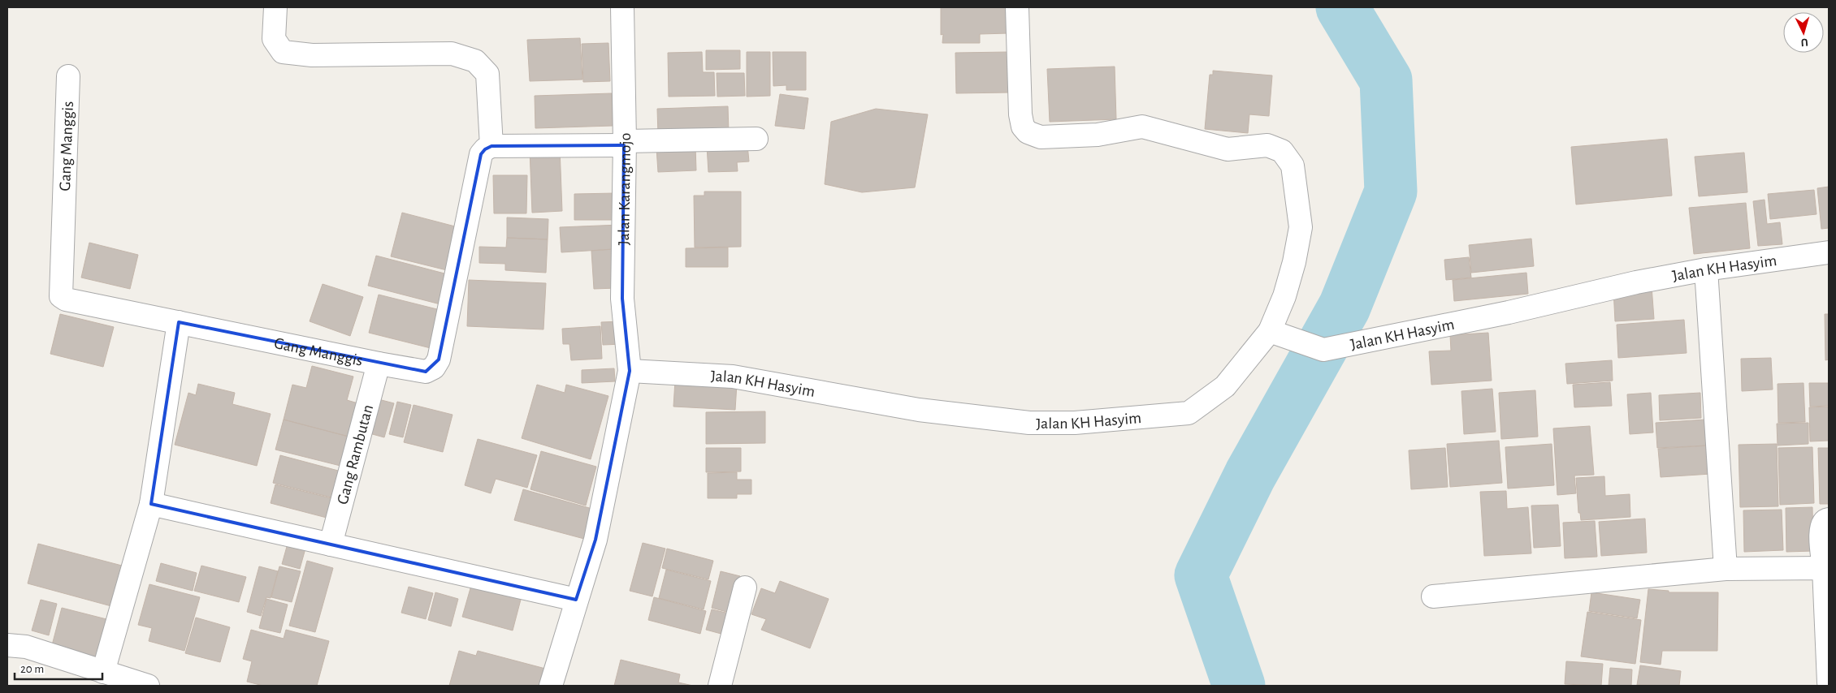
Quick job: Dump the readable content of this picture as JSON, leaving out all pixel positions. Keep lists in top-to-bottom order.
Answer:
{
  "streets": {
    "street": [
      "Gang Manggis",
      "Jalan Karangmojo",
      "Jalan KH Hasyim",
      "Gang Rambutan"
    ]
  },
  "crossings": [
    ["Gang Manggis", "Gang Rambutan"],
    ["Jalan Karangmojo", "Jalan KH Hasyim"]
  ],
  "scale_bar": "20 m",
  "north": "bottom"
}
